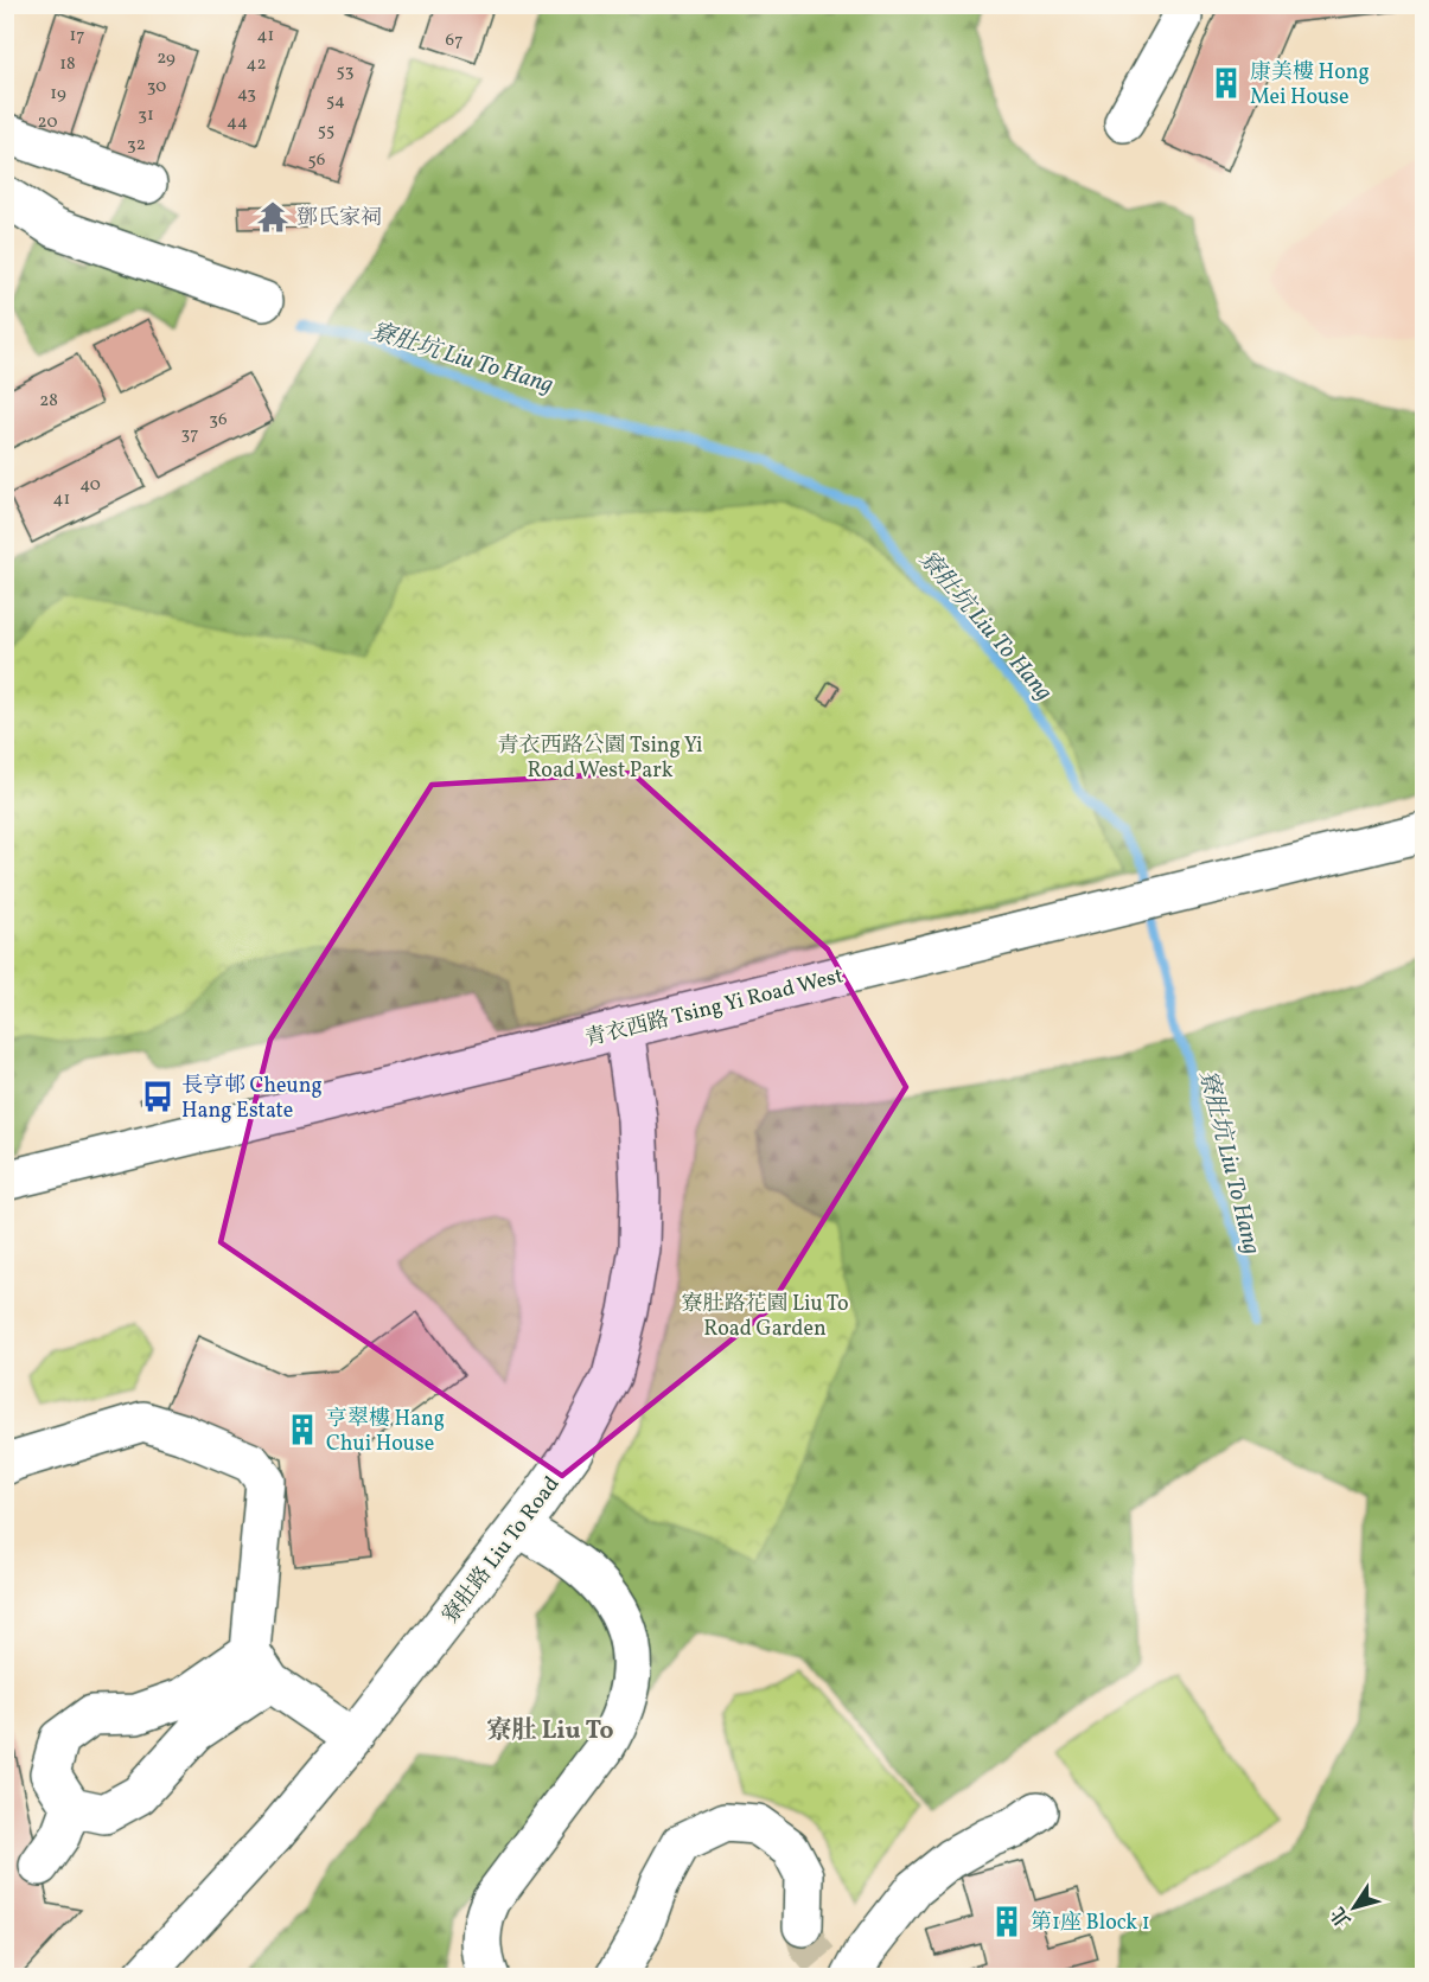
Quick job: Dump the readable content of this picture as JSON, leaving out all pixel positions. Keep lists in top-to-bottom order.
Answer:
{
  "streets": {
    "main road": ["青衣西路 Tsing Yi Road West", "寮肚路 Liu To Road"]
  },
  "crossings": [
    ["青衣西路 Tsing Yi Road West", "寮肚路 Liu To Road"]
  ],
  "districts": ["寮肚 Liu To"],
  "water": ["寮肚坑 Liu To Hang"],
  "parks": ["青衣西路公園 Tsing Yi Road West Park", "寮肚路花園 Liu To Road Garden"],
  "places": {
    "building": ["康美樓 Hong Mei House", "亨翠樓 Hang Chui House", "第1座 Block 1"],
    "temple": ["鄧氏家祠"],
    "bus stop": ["長亨邨 Cheung Hang Estate"]
  },
  "house_numbers": [
    "17",
    "41",
    "67",
    "29",
    "18",
    "42",
    "53",
    "30",
    "19",
    "43",
    "54",
    "31",
    "20",
    "44",
    "55",
    "32",
    "56",
    "28",
    "36",
    "37",
    "40",
    "41"
  ],
  "north": "bottom left"
}
